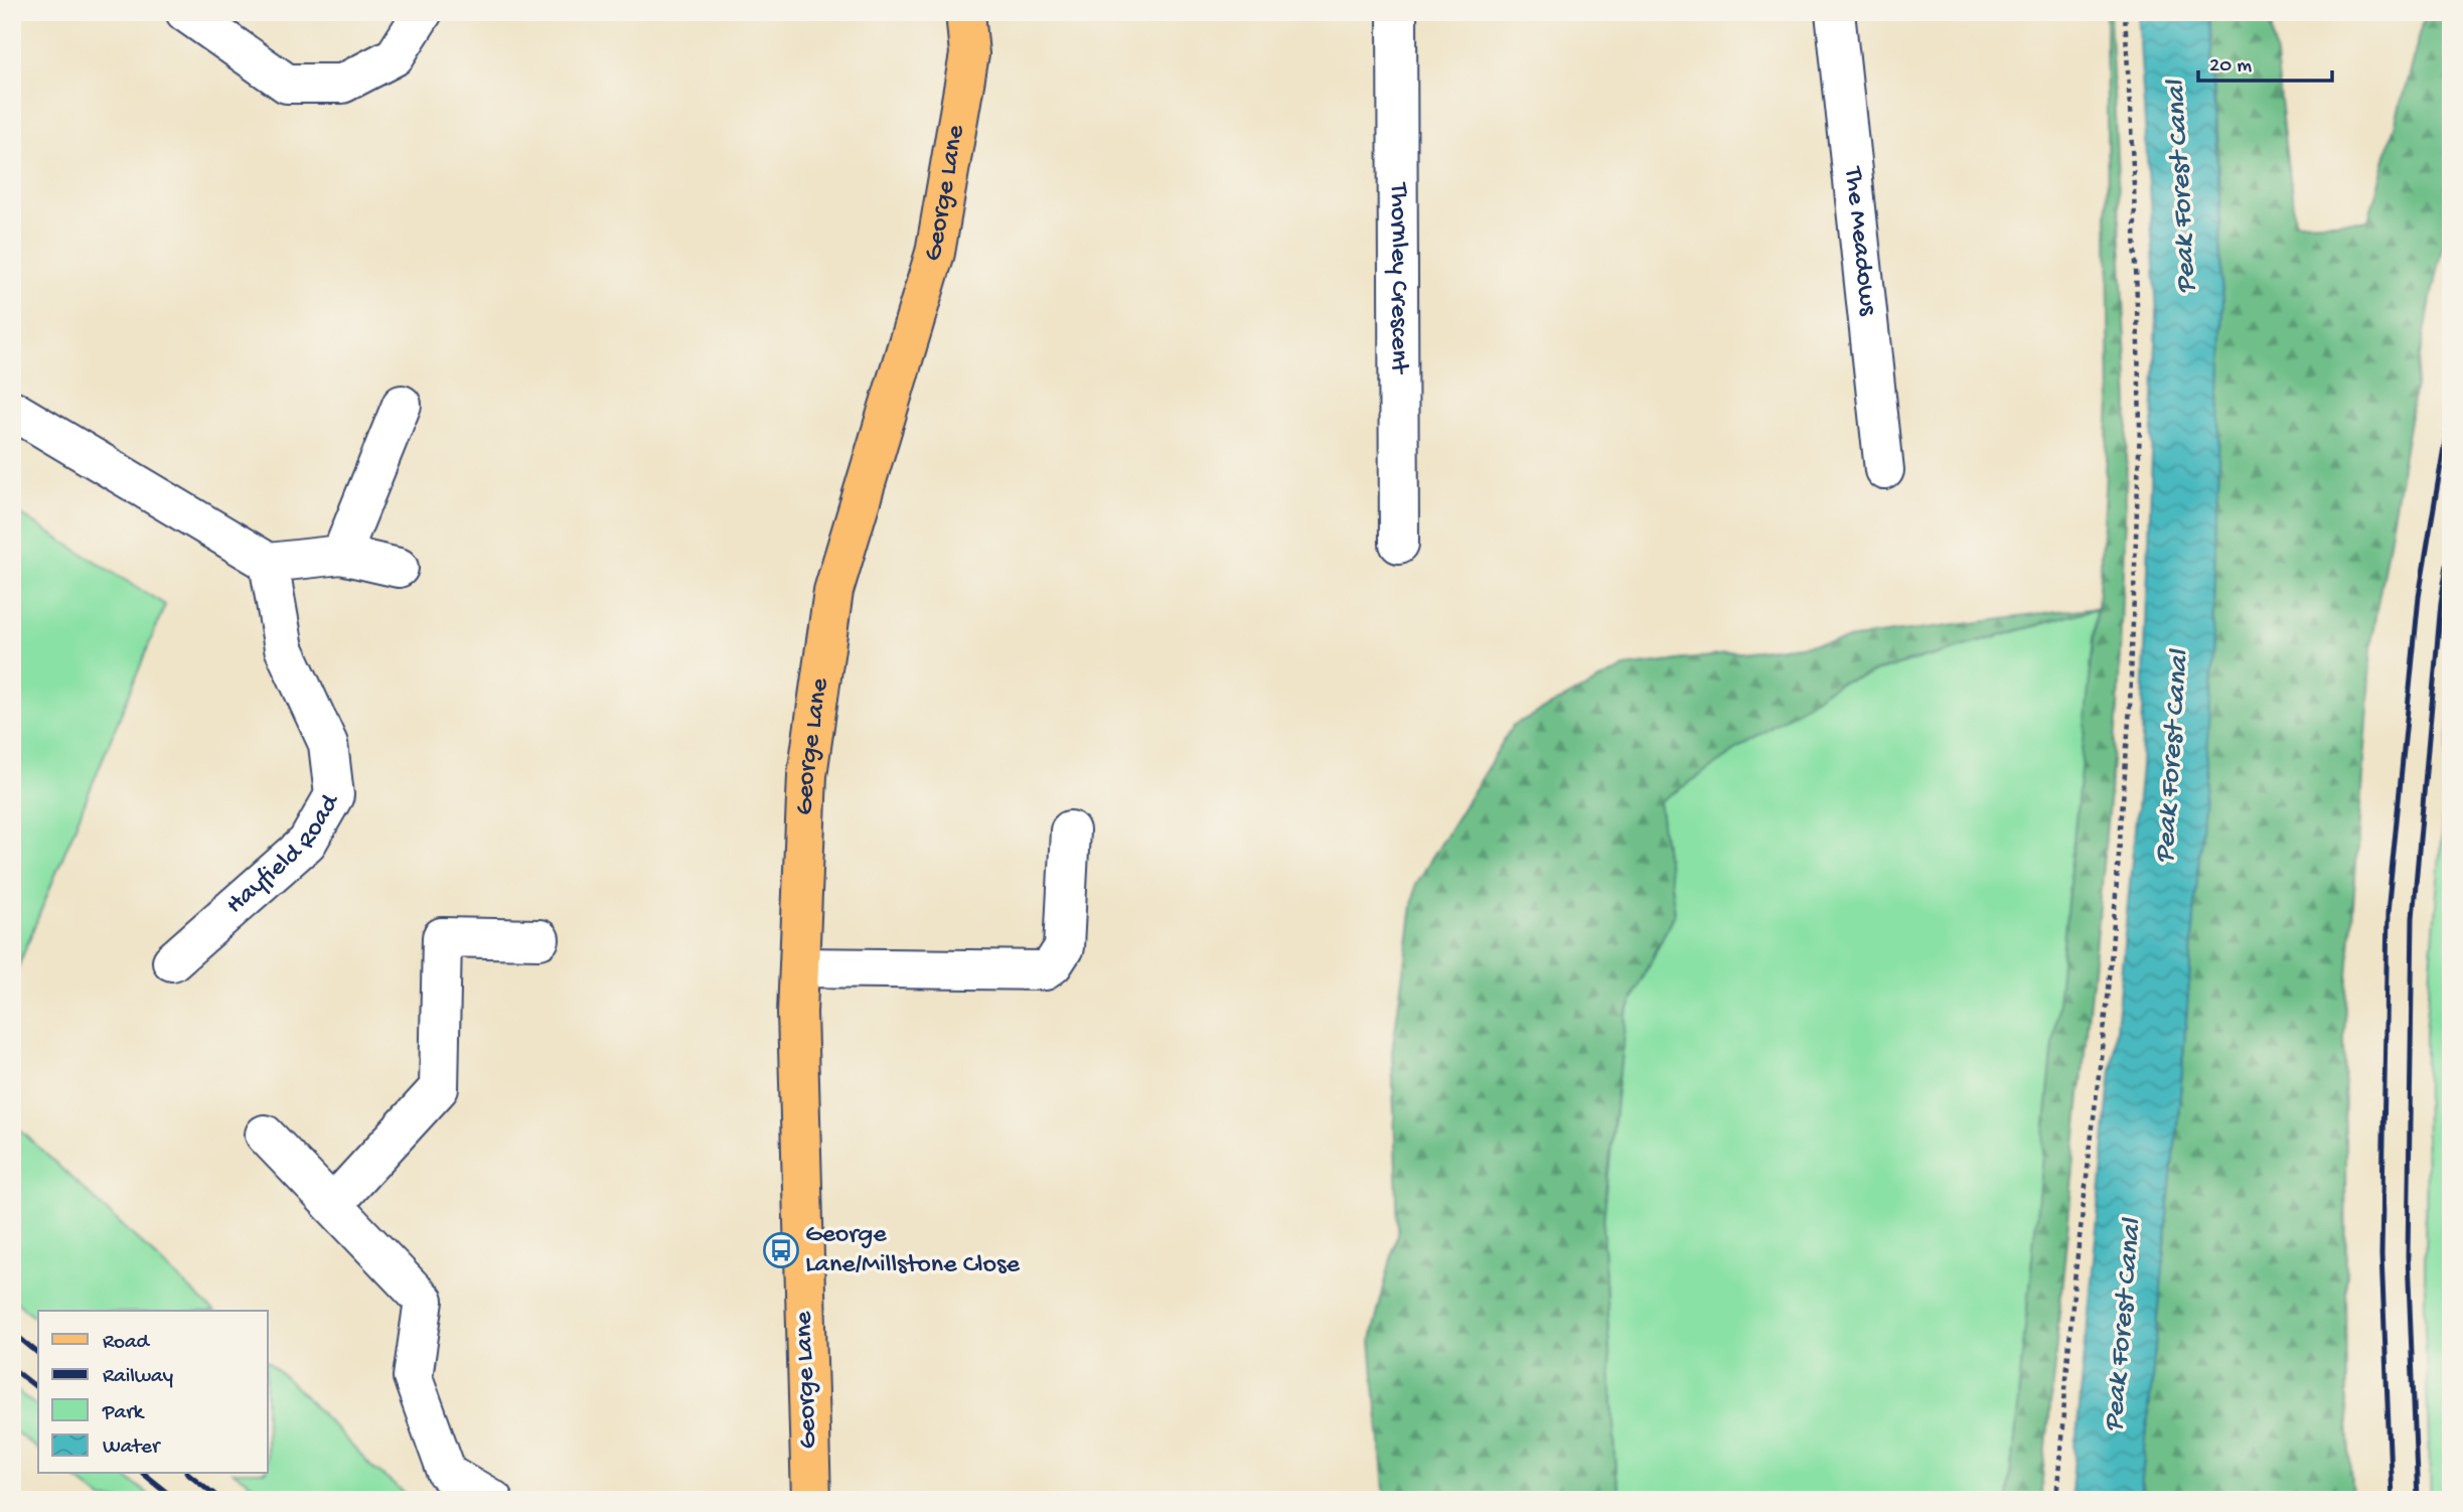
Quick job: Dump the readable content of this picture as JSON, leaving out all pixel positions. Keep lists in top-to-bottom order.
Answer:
{
  "streets": {
    "main road": ["George Lane"],
    "street": ["The Meadows", "Thornley Crescent", "Hayfield Road"]
  },
  "water": ["Peak Forest Canal"],
  "places": {
    "bus stop": ["George Lane/Millstone Close"]
  },
  "legend": [
    "Road",
    "Railway",
    "Park",
    "Water"
  ],
  "scale_bar": "20 m"
}
